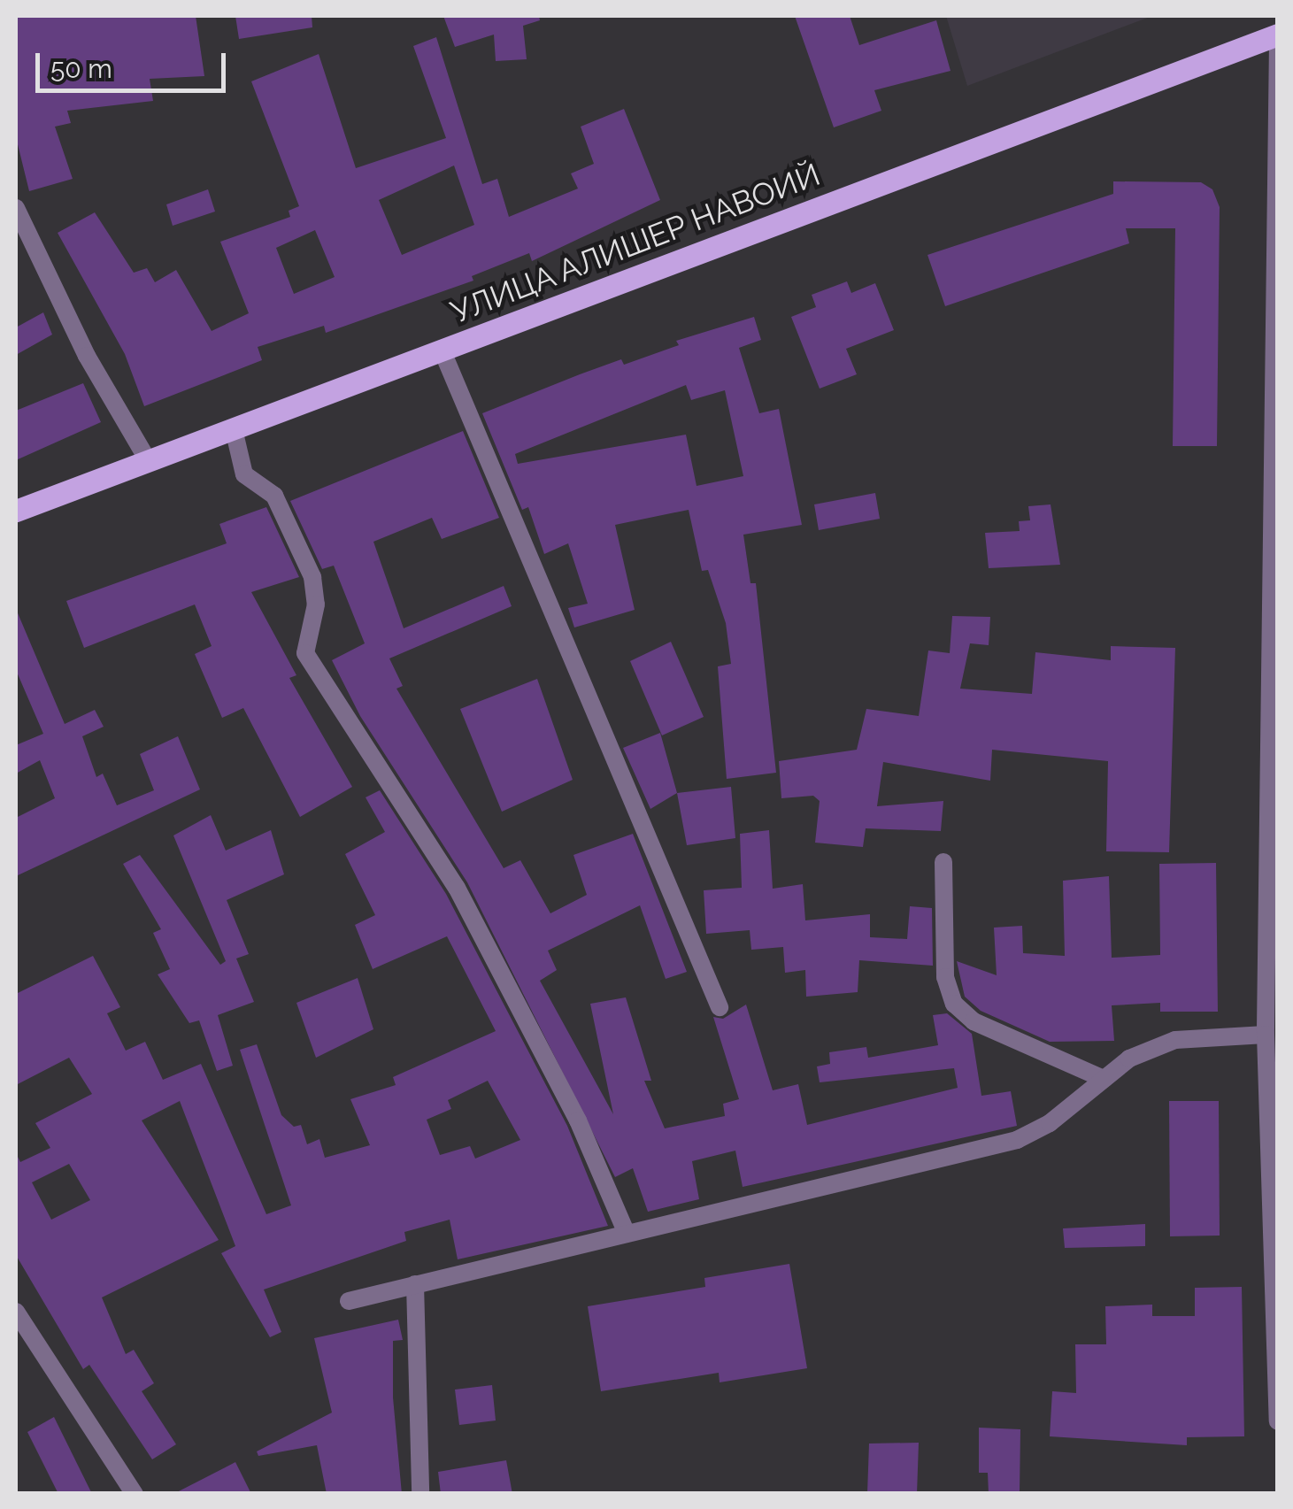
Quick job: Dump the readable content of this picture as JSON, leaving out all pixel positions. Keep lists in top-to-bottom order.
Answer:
{
  "streets": {
    "main road": ["УЛИЦА АЛИШЕР НАВОИЙ"]
  },
  "scale_bar": "50 m"
}
